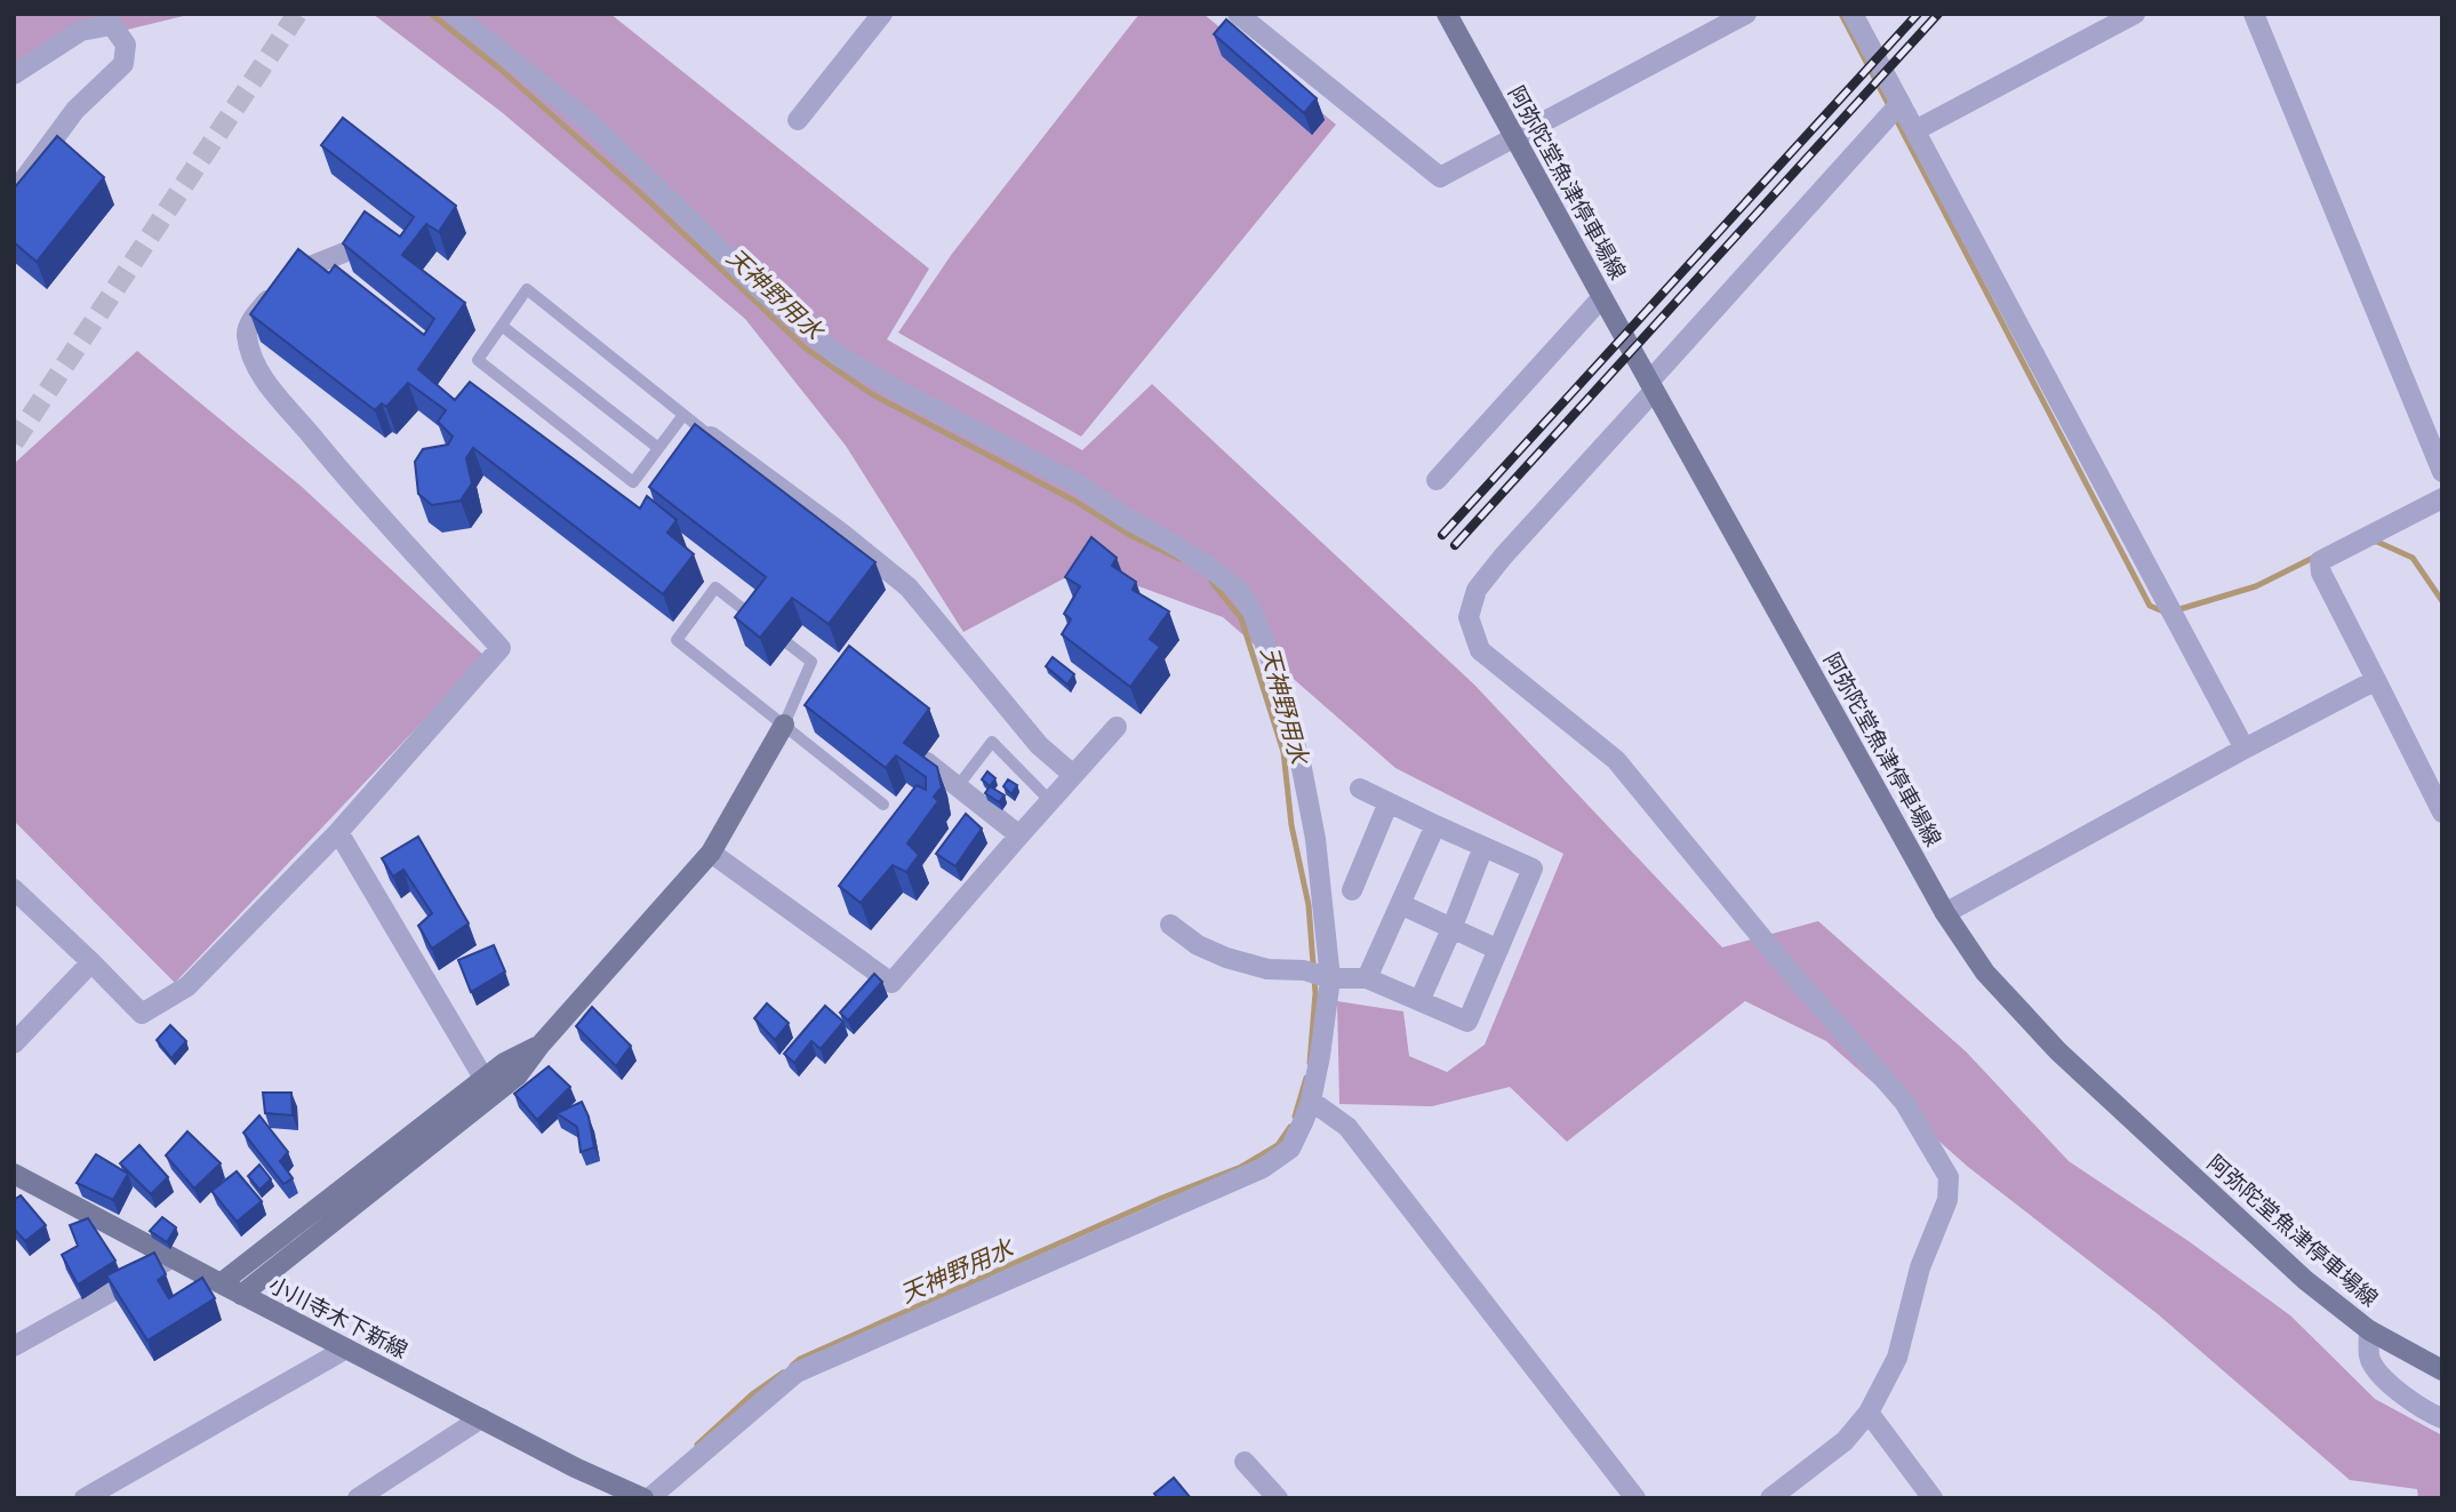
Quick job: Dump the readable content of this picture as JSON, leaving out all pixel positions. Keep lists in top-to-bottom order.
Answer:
{
  "streets": {
    "main road": ["阿弥陀堂魚津停車場線", "小川寺木下新線"]
  },
  "water": ["天神野用水"]
}
